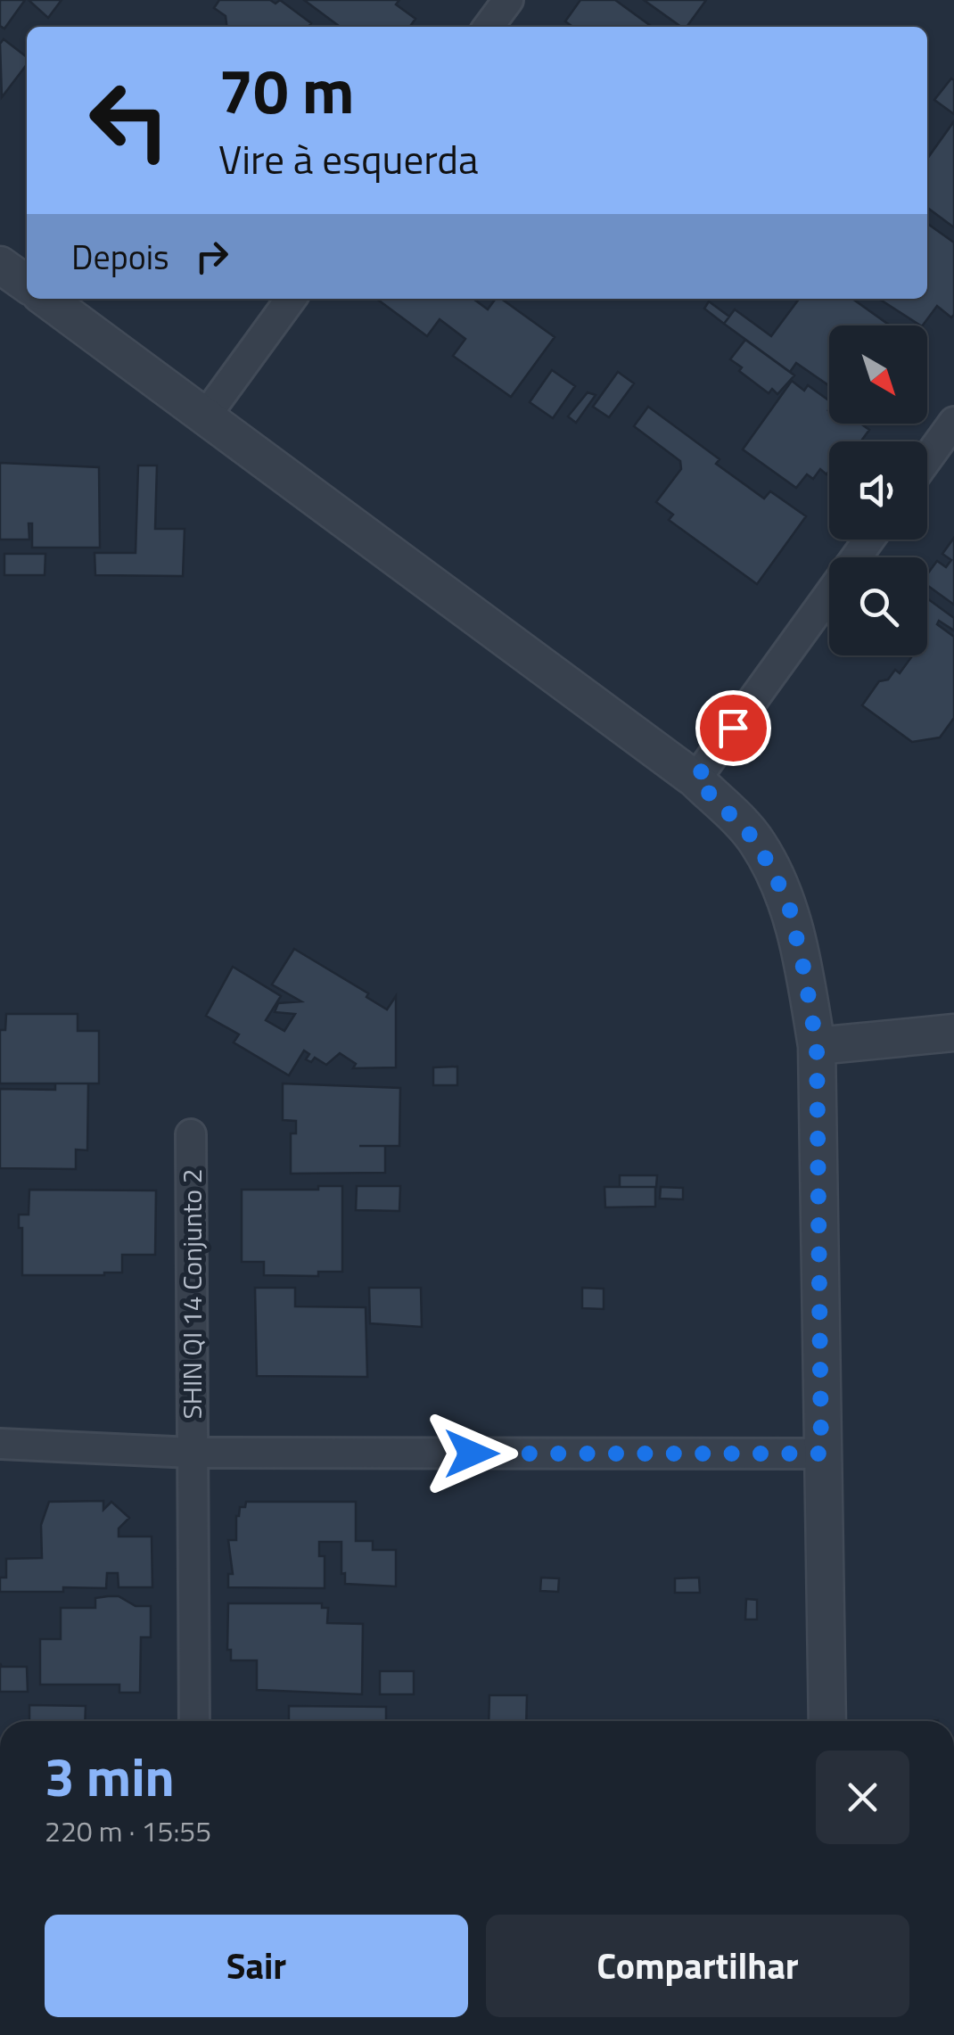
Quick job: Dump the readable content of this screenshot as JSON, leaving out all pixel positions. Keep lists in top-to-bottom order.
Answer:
{
  "streets": {
    "street": ["SHIN QI 14 Conjunto 2"]
  },
  "north": "bottom right",
  "page": {
    "turn": ["70 m", "Vire à esquerda"],
    "then": "Depois",
    "heading": ["3 min", "220 m · 15:55"],
    "buttons": ["Sair", "Compartilhar"]
  }
}
